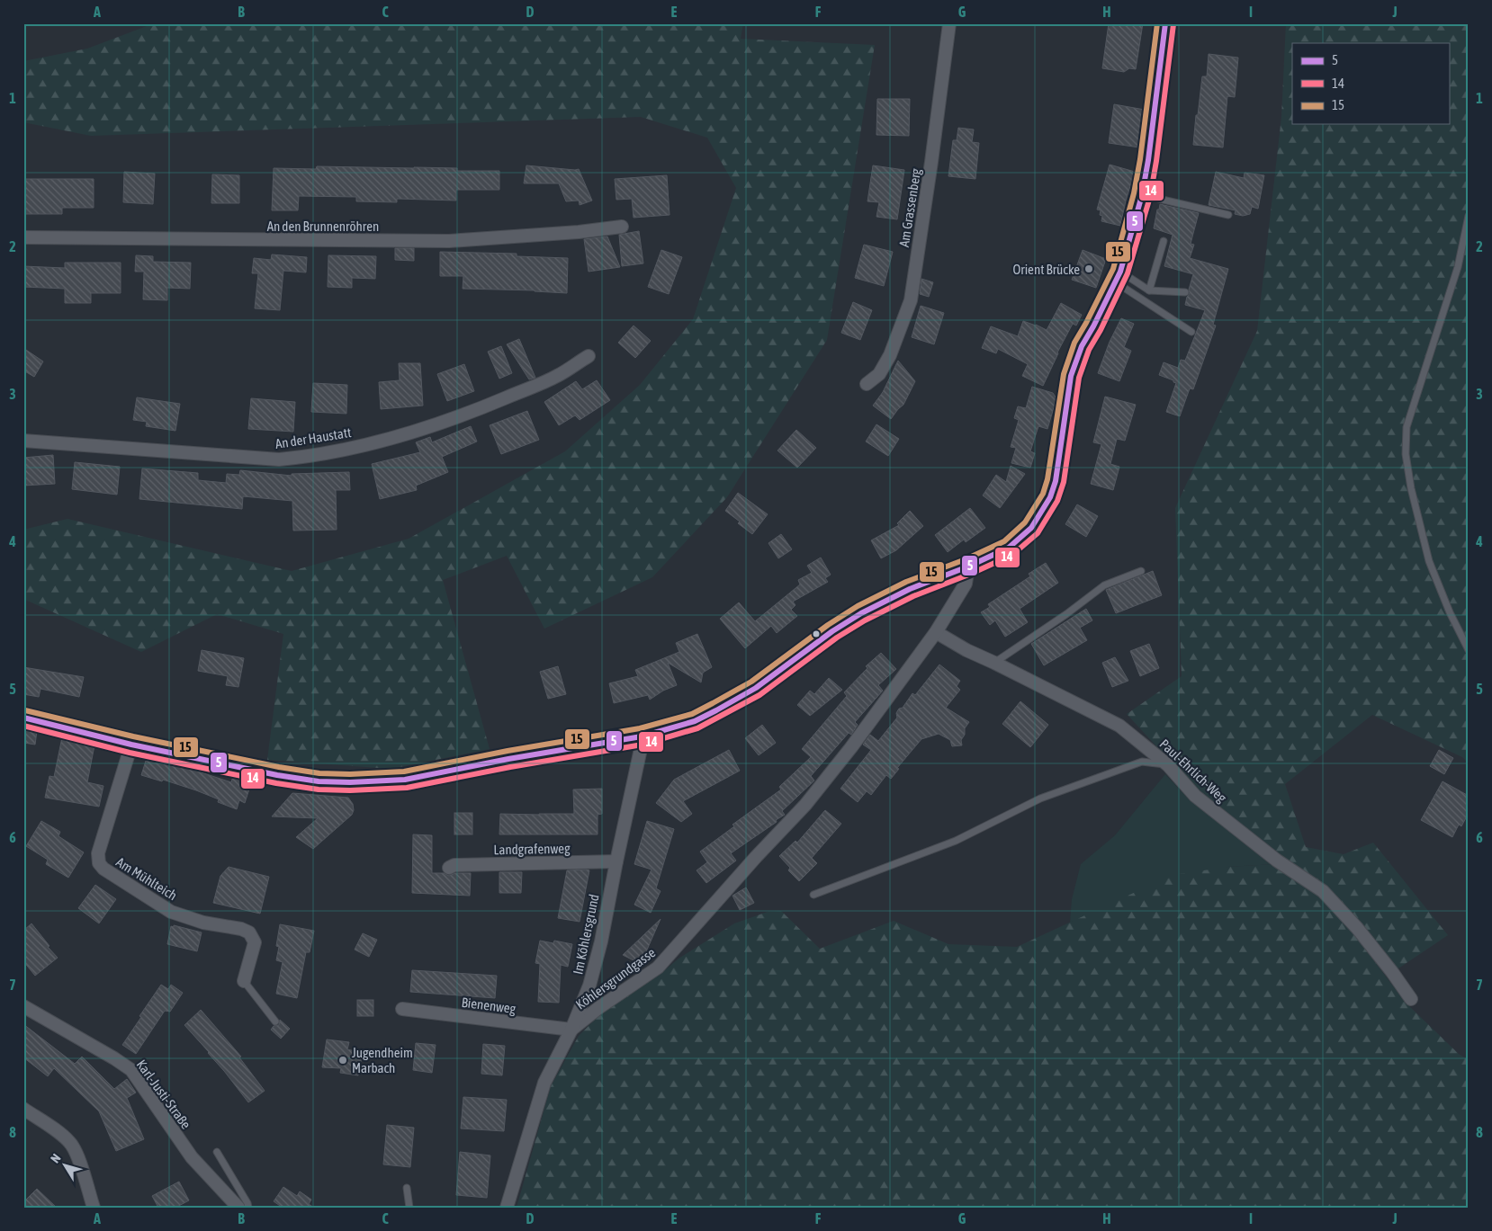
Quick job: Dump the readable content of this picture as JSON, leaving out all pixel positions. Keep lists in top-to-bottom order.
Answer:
{
  "streets": {
    "street": [
      "Am Grassenberg",
      "An den Brunnenröhren",
      "An der Haustatt",
      "Paul-Ehrlich-Weg",
      "Landgrafenweg",
      "Am Mühlteich",
      "Im Köhlersgrund",
      "Köhlersgrundgasse",
      "Bienenweg",
      "Karl-Justi-Straße"
    ]
  },
  "crossings": [
    ["Paul-Ehrlich-Weg", "Köhlersgrundgasse"],
    ["Landgrafenweg", "Im Köhlersgrund"],
    ["Im Köhlersgrund", "Köhlersgrundgasse"],
    ["Im Köhlersgrund", "Bienenweg"],
    ["Köhlersgrundgasse", "Bienenweg"]
  ],
  "places": ["Orient Brücke", "Jugendheim Marbach"],
  "lines": ["transit line 5", "transit line 15", "transit line 14"],
  "legend": ["5", "14", "15"],
  "north": "top left",
  "grid": {
    "columns": [
      "A",
      "B",
      "C",
      "D",
      "E",
      "F",
      "G",
      "H",
      "I",
      "J"
    ],
    "rows": [
      "1",
      "2",
      "3",
      "4",
      "5",
      "6",
      "7",
      "8"
    ]
  }
}
